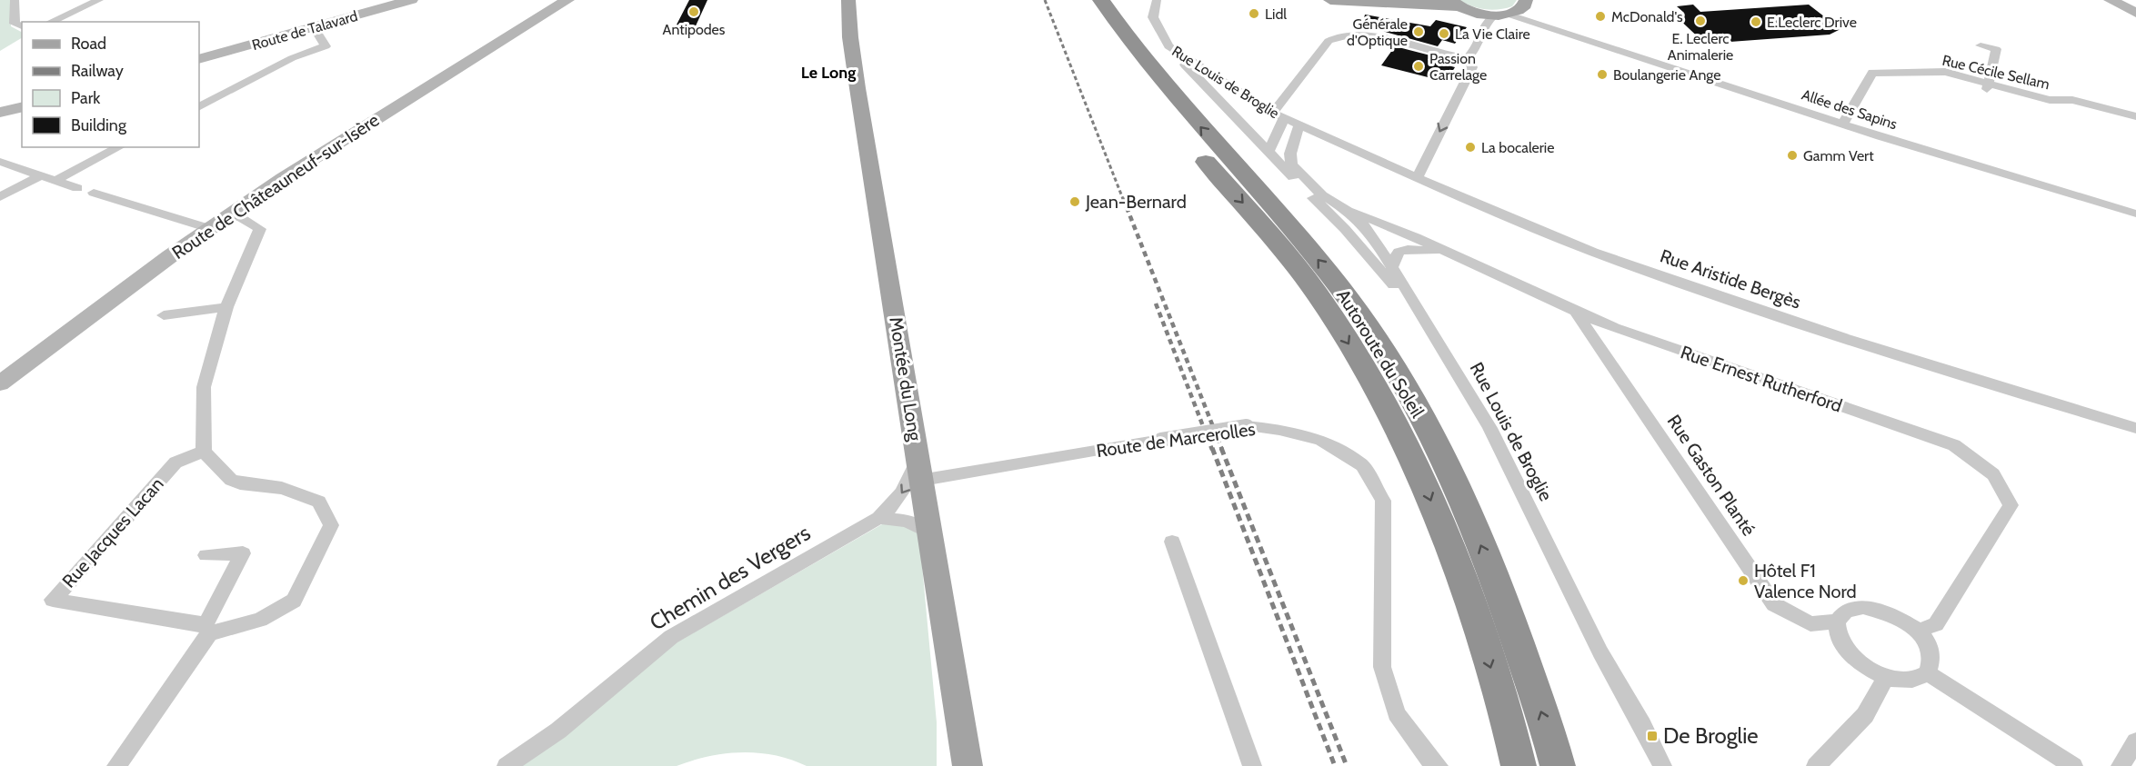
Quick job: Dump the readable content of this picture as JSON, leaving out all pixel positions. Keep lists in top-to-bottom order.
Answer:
{
  "streets": {
    "highway": ["Autoroute du Soleil"],
    "main road": ["Route de Talavard", "Route de Châteauneuf-sur-Isère", "Montée du Long"],
    "street": [
      "Rue Cécile Sellam",
      "Rue Louis de Broglie",
      "Allée des Sapins",
      "Rue Aristide Bergès",
      "Rue Ernest Rutherford",
      "Route de Marcerolles",
      "Rue Gaston Planté",
      "Rue Jacques Lacan",
      "Chemin des Vergers"
    ]
  },
  "crossings": [
    ["Rue Cécile Sellam", "Allée des Sapins"],
    ["Rue Louis de Broglie", "Rue Aristide Bergès"],
    ["Rue Louis de Broglie", "Rue Ernest Rutherford"],
    ["Montée du Long", "Route de Marcerolles"],
    ["Montée du Long", "Chemin des Vergers"],
    ["Rue Ernest Rutherford", "Rue Gaston Planté"],
    ["Route de Marcerolles", "Chemin des Vergers"]
  ],
  "districts": ["Le Long"],
  "places": {
    "other": [
      "Antipodes",
      "Lidl",
      "McDonald's",
      "E. Leclerc Animalerie",
      "E.Leclerc Drive",
      "Générale d'Optique",
      "La Vie Claire",
      "Passion Carrelage",
      "Boulangerie Ange",
      "La bocalerie",
      "Gamm Vert",
      "Jean-Bernard",
      "Hôtel F1 Valence Nord"
    ],
    "transit": ["De Broglie"]
  },
  "legend": [
    "Road",
    "Railway",
    "Park",
    "Building"
  ]
}
